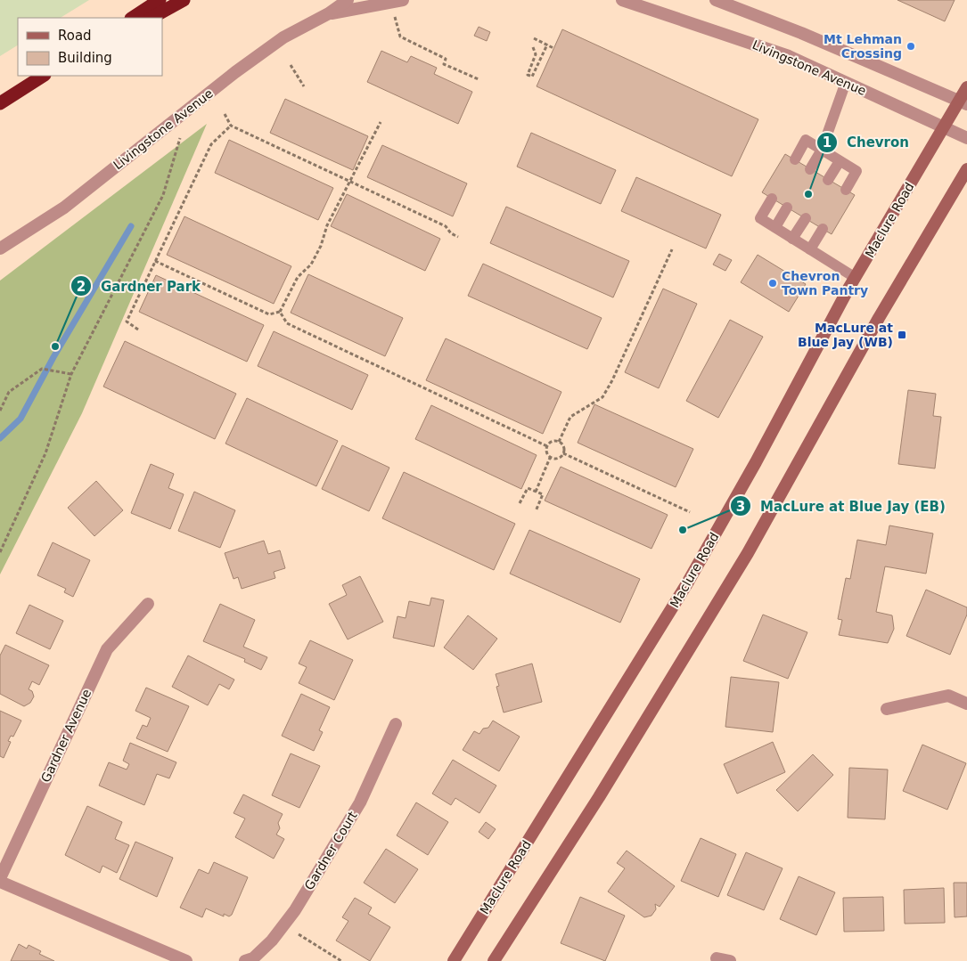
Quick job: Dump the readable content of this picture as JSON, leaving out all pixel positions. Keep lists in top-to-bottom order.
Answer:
{
  "streets": {
    "main road": ["Maclure Road"],
    "street": ["Livingstone Avenue", "Gardner Avenue", "Gardner Court"]
  },
  "crossings": [
    ["Livingstone Avenue", "Maclure Road"]
  ],
  "places": {
    "other": [
      "Mt Lehman Crossing",
      "Chevron",
      "Chevron Town Pantry",
      "Gardner Park",
      "MacLure at Blue Jay (EB)"
    ],
    "transit": ["MacLure at Blue Jay (WB)"]
  },
  "legend": ["Road", "Building"]
}
